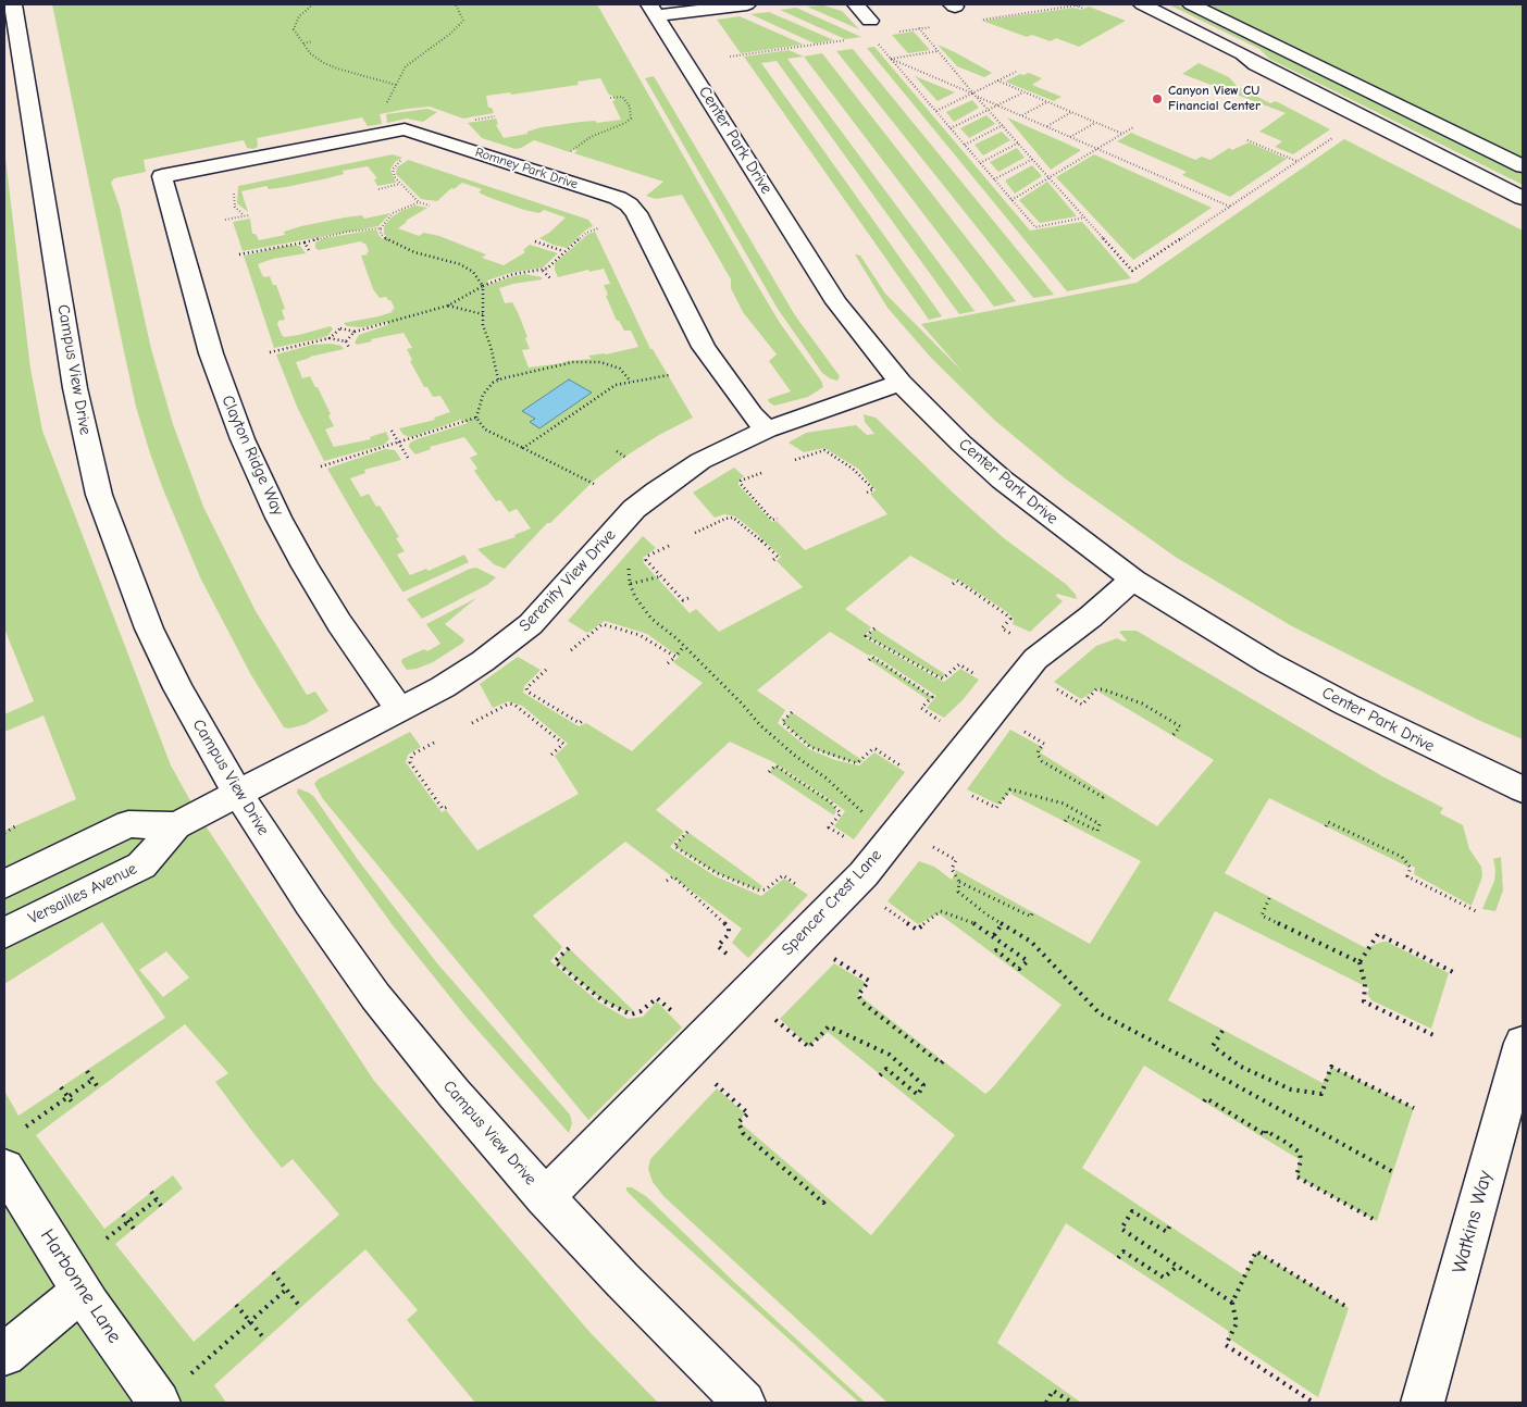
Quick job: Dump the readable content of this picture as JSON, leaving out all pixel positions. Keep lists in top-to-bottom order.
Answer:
{
  "streets": {
    "street": [
      "Center Park Drive",
      "Romney Park Drive",
      "Campus View Drive",
      "Clayton Ridge Way",
      "Serenity View Drive",
      "Versailles Avenue",
      "Spencer Crest Lane",
      "Watkins Way",
      "Harbonne Lane"
    ]
  },
  "crossings": [
    ["Center Park Drive", "Serenity View Drive"],
    ["Center Park Drive", "Spencer Crest Lane"],
    ["Romney Park Drive", "Clayton Ridge Way"],
    ["Romney Park Drive", "Serenity View Drive"],
    ["Campus View Drive", "Serenity View Drive"],
    ["Campus View Drive", "Versailles Avenue"],
    ["Campus View Drive", "Spencer Crest Lane"],
    ["Clayton Ridge Way", "Serenity View Drive"],
    ["Serenity View Drive", "Versailles Avenue"]
  ],
  "places": ["Canyon View CU Financial Center"]
}
